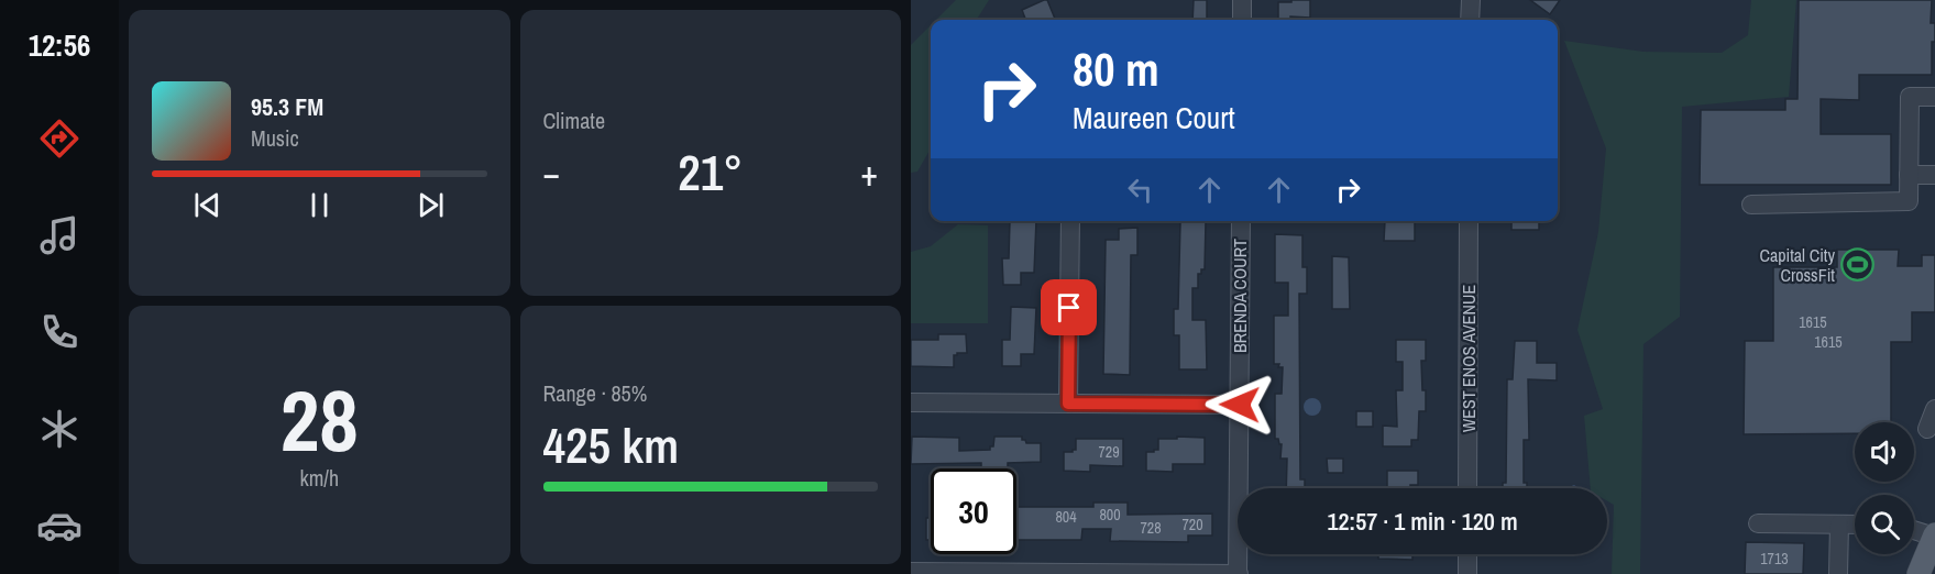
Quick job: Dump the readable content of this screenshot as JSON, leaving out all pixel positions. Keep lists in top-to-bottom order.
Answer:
{
  "streets": {
    "street": ["BRENDA COURT", "WEST ENOS AVENUE"]
  },
  "places": {
    "sports": ["Capital City CrossFit"]
  },
  "house_numbers": [
    "1615",
    "1615",
    "729",
    "800",
    "804",
    "720",
    "728",
    "1713"
  ],
  "page": {
    "tabs": "12:56",
    "tile": [
      "Climate",
      ["28", "km/h"],
      ["Range · 85%", "425 km"]
    ],
    "turn": ["80 m", "Maureen Court"],
    "song": ["95.3 FM", "Music"],
    "heat": ["−", "21°", "+"],
    "limit": "30",
    "trip": "12:57 · 1 min · 120 m"
  }
}
